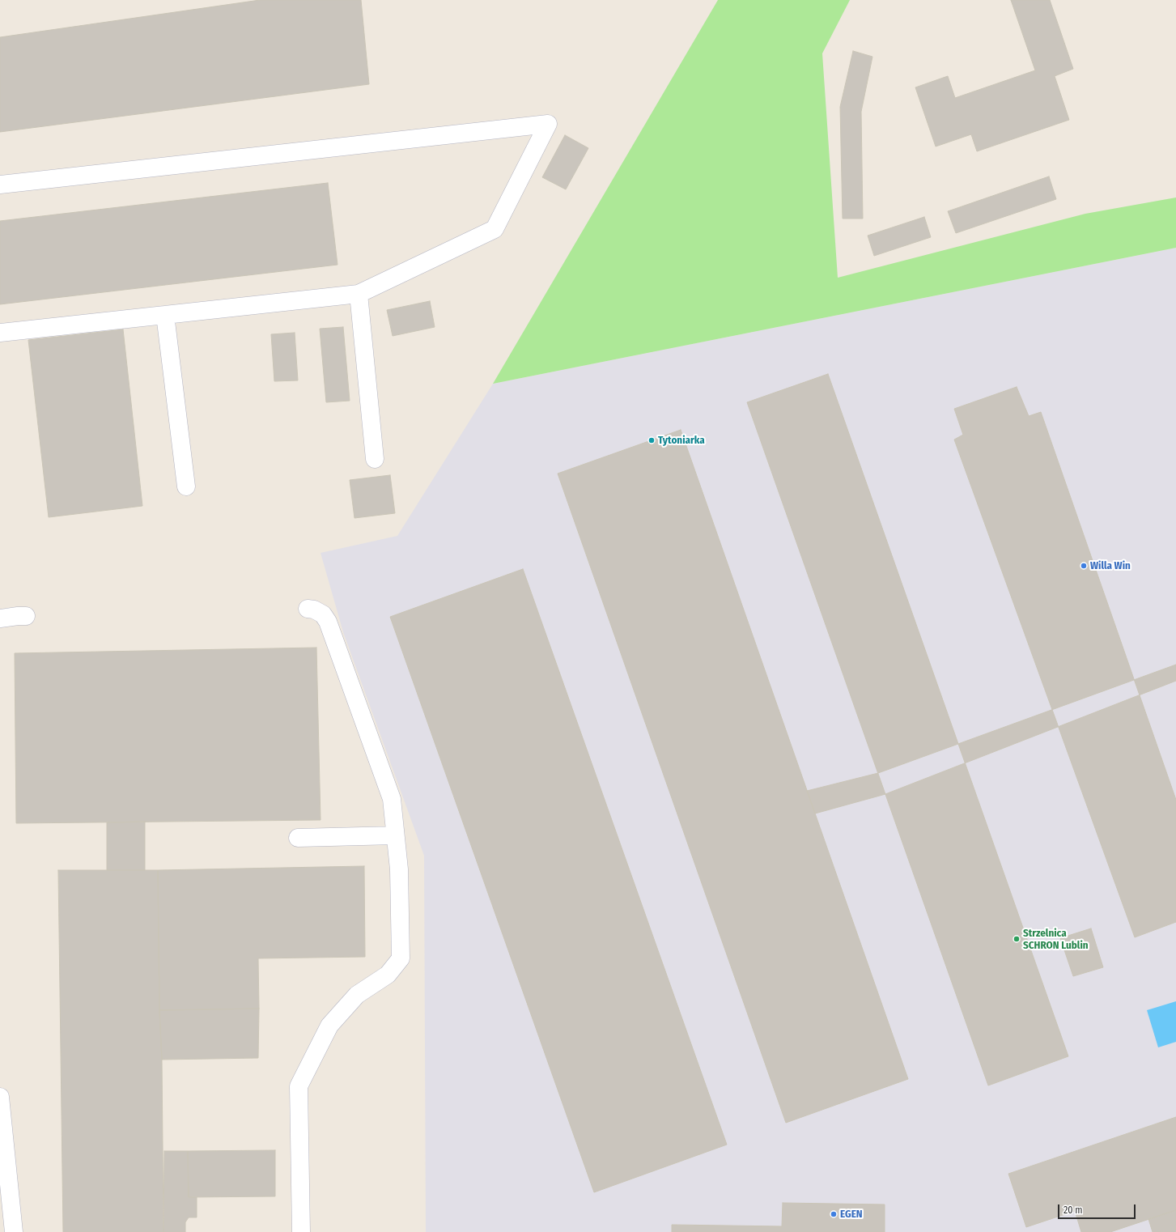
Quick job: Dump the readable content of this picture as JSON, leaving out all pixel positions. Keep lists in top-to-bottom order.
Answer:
{
  "places": [
    "Tytoniarka",
    "Willa Win",
    "Strzelnica SCHRON Lublin",
    "EGEN"
  ],
  "scale_bar": "20 m"
}
